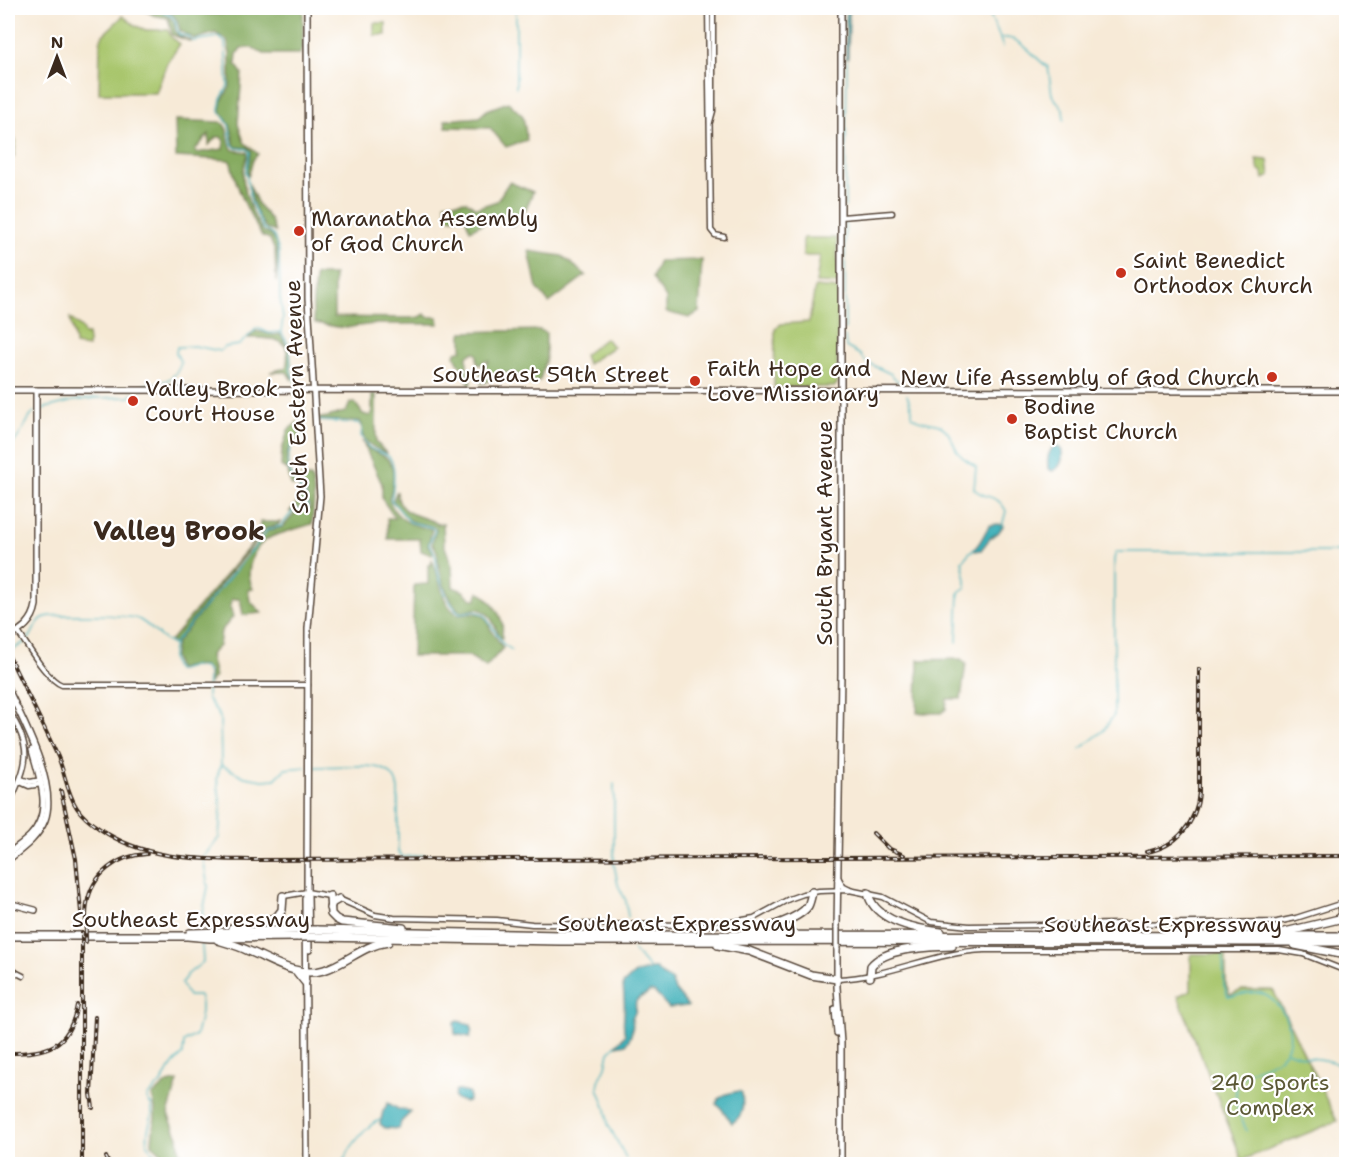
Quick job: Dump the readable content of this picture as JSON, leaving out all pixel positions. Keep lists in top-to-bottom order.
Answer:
{
  "streets": {
    "highway": ["Southeast Expressway"],
    "main road": ["Southeast 59th Street", "South Eastern Avenue", "South Bryant Avenue"]
  },
  "crossings": [
    ["Southeast 59th Street", "South Eastern Avenue"],
    ["Southeast 59th Street", "South Bryant Avenue"]
  ],
  "districts": ["Valley Brook"],
  "parks": ["240 Sports Complex"],
  "places": [
    "Maranatha Assembly of God Church",
    "Saint Benedict Orthodox Church",
    "New Life Assembly of God Church",
    "Faith Hope and Love Missionary",
    "Valley Brook Court House",
    "Bodine Baptist Church"
  ],
  "north": "top"
}
